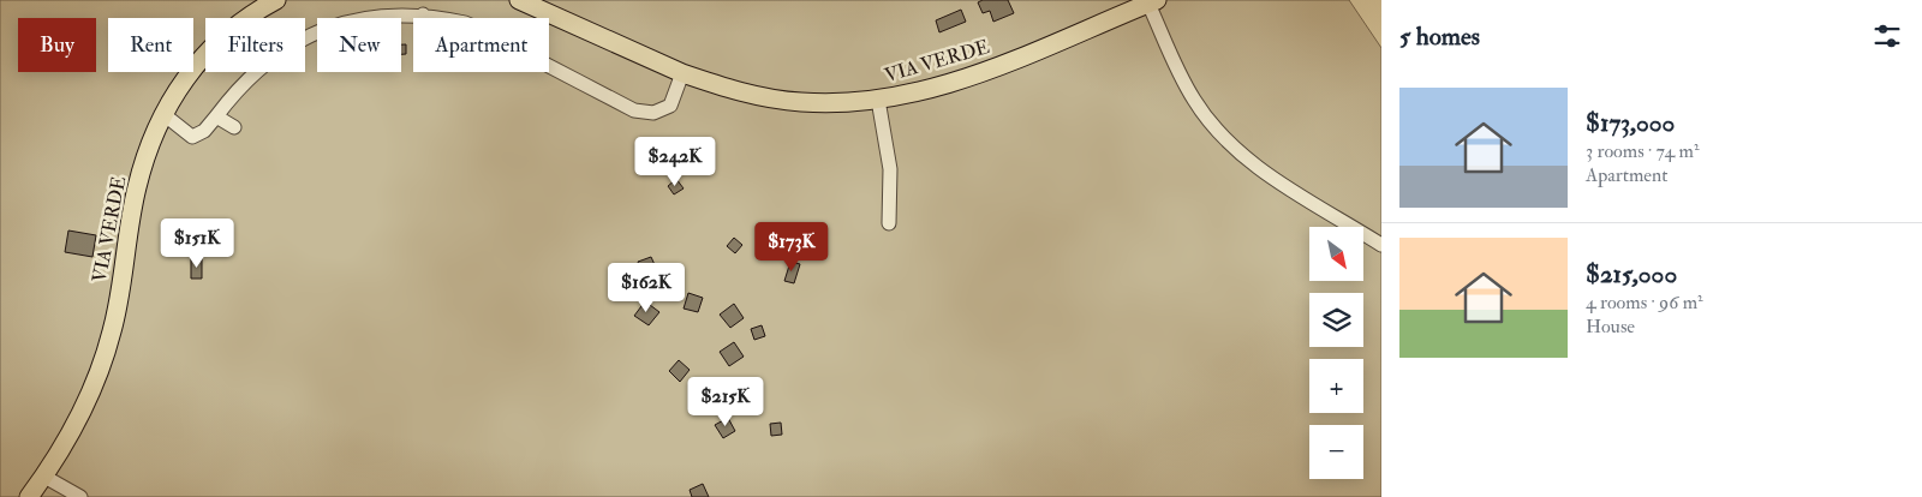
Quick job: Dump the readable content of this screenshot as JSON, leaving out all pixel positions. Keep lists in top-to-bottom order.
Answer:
{
  "streets": {
    "main road": ["VIA VERDE"]
  },
  "north": "bottom right",
  "page": {
    "heading": "5 homes",
    "chip": [
      "Buy",
      "Rent",
      "Filters",
      "New",
      "Apartment"
    ],
    "list": [
      {
        "name": "$173,000",
        "note": "3 rooms · 74 m² · Apartment"
      },
      {
        "name": "$215,000",
        "note": "4 rooms · 96 m² · House"
      }
    ],
    "price": [
      "$242K",
      "$151K",
      "$173K",
      "$162K",
      "$215K"
    ],
    "map_buttons": ["+", "−"]
  }
}
